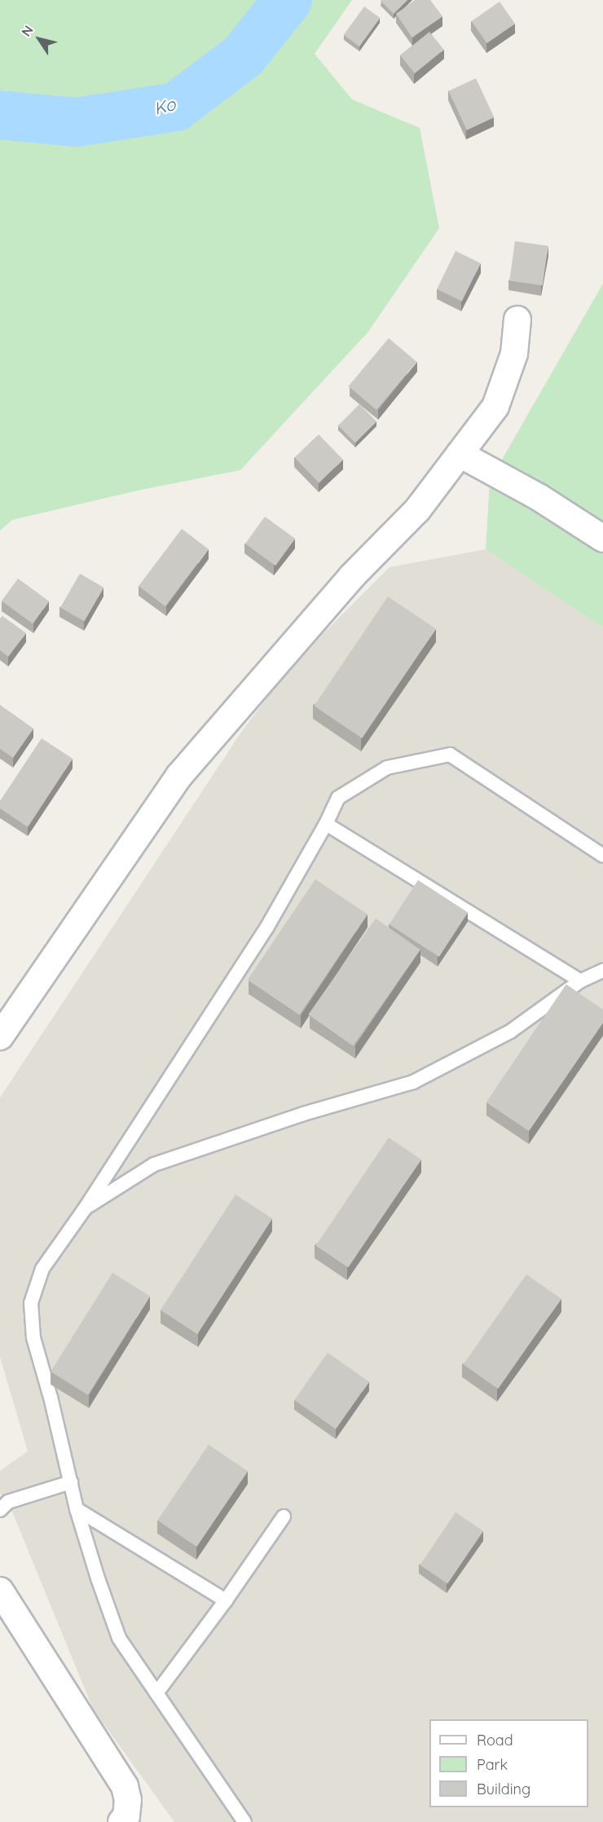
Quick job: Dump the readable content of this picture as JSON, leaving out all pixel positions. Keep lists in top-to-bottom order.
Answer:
{
  "water": ["Ko"],
  "legend": ["Road", "Park", "Building"],
  "north": "top left"
}
